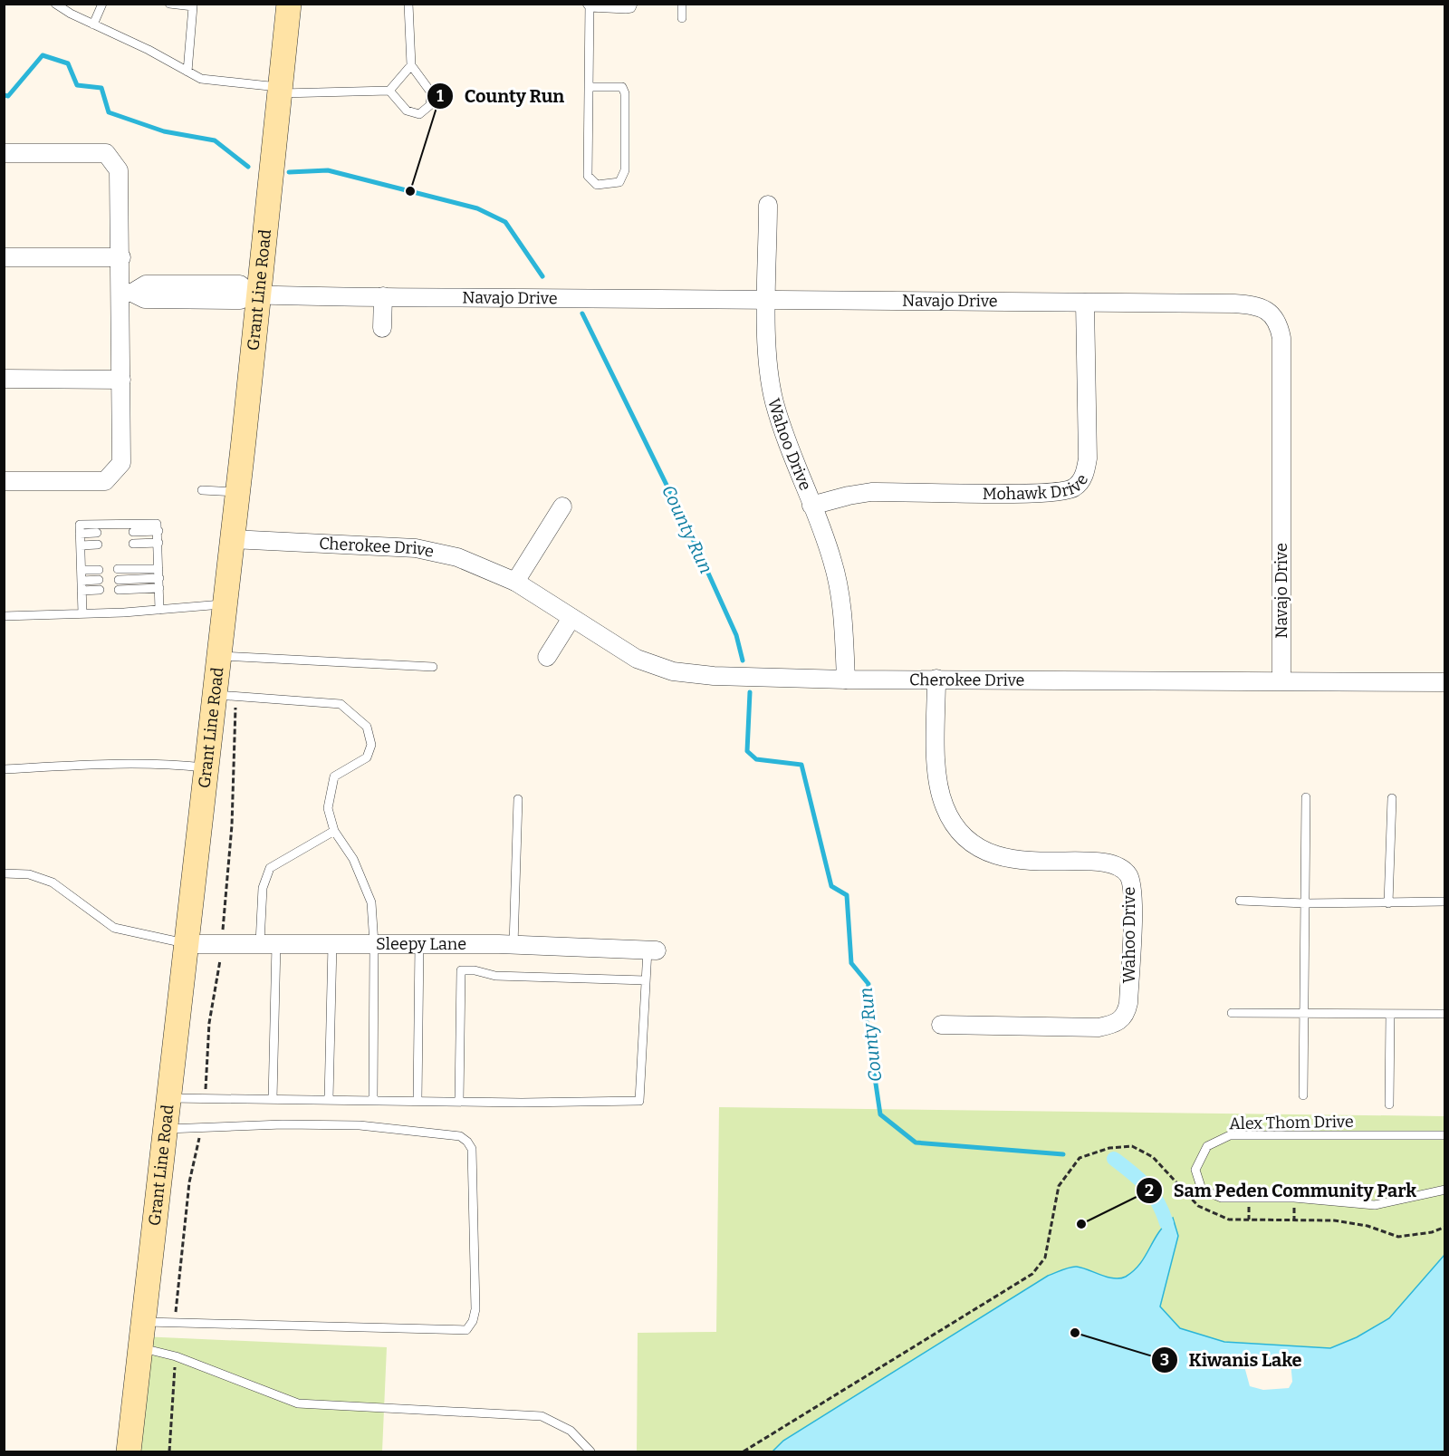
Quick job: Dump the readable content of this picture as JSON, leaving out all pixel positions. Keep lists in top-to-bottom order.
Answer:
{
  "streets": {
    "main road": ["Grant Line Road"],
    "street": [
      "Navajo Drive",
      "Wahoo Drive",
      "Mohawk Drive",
      "Cherokee Drive",
      "Sleepy Lane"
    ],
    "lane": ["Alex Thom Drive"]
  },
  "crossings": [
    ["Grant Line Road", "Navajo Drive"],
    ["Grant Line Road", "Cherokee Drive"],
    ["Grant Line Road", "Sleepy Lane"],
    ["Navajo Drive", "Wahoo Drive"],
    ["Navajo Drive", "Mohawk Drive"],
    ["Navajo Drive", "Cherokee Drive"],
    ["Wahoo Drive", "Mohawk Drive"],
    ["Wahoo Drive", "Cherokee Drive"]
  ],
  "water": ["County Run"],
  "places": ["County Run", "Sam Peden Community Park", "Kiwanis Lake"]
}
